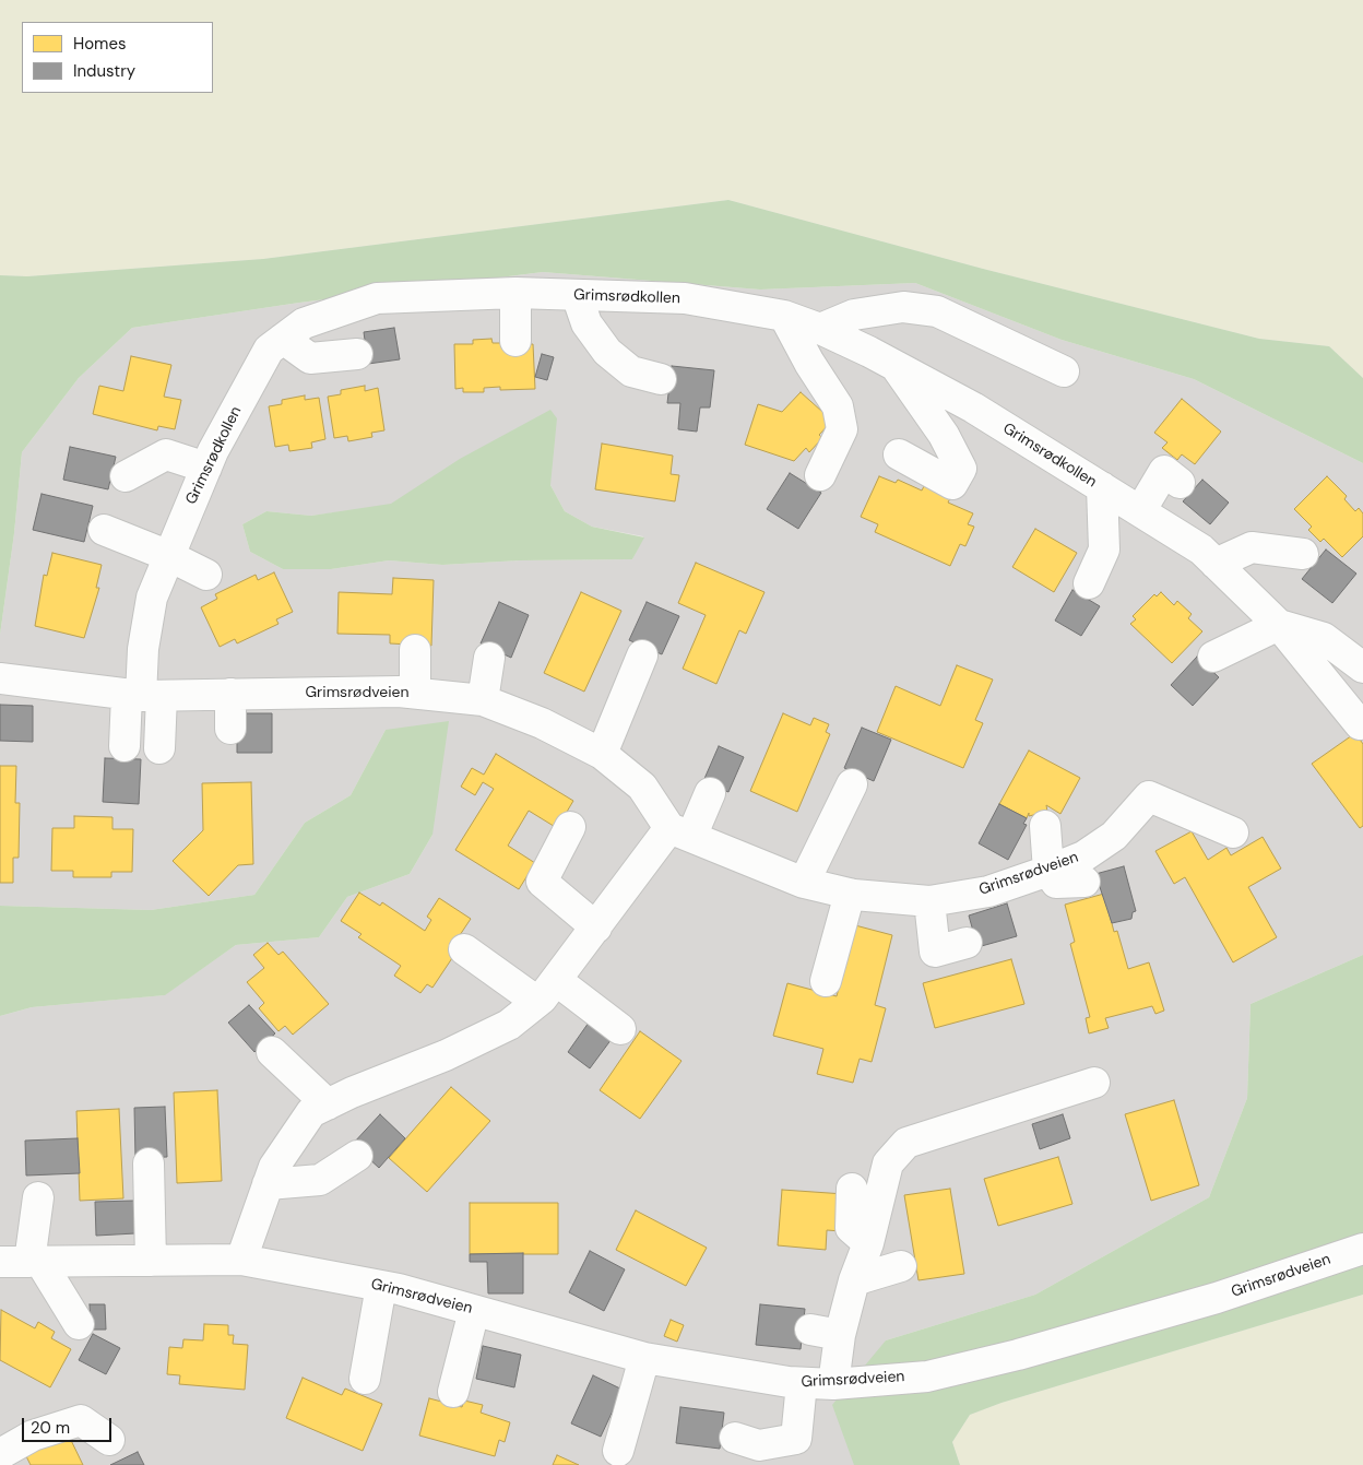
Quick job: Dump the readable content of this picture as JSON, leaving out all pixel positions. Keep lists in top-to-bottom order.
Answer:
{
  "streets": {
    "street": ["Grimsrødkollen", "Grimsrødveien"]
  },
  "crossings": [
    ["Grimsrødkollen", "Grimsrødveien"]
  ],
  "legend": ["Homes", "Industry"],
  "scale_bar": "20 m"
}
